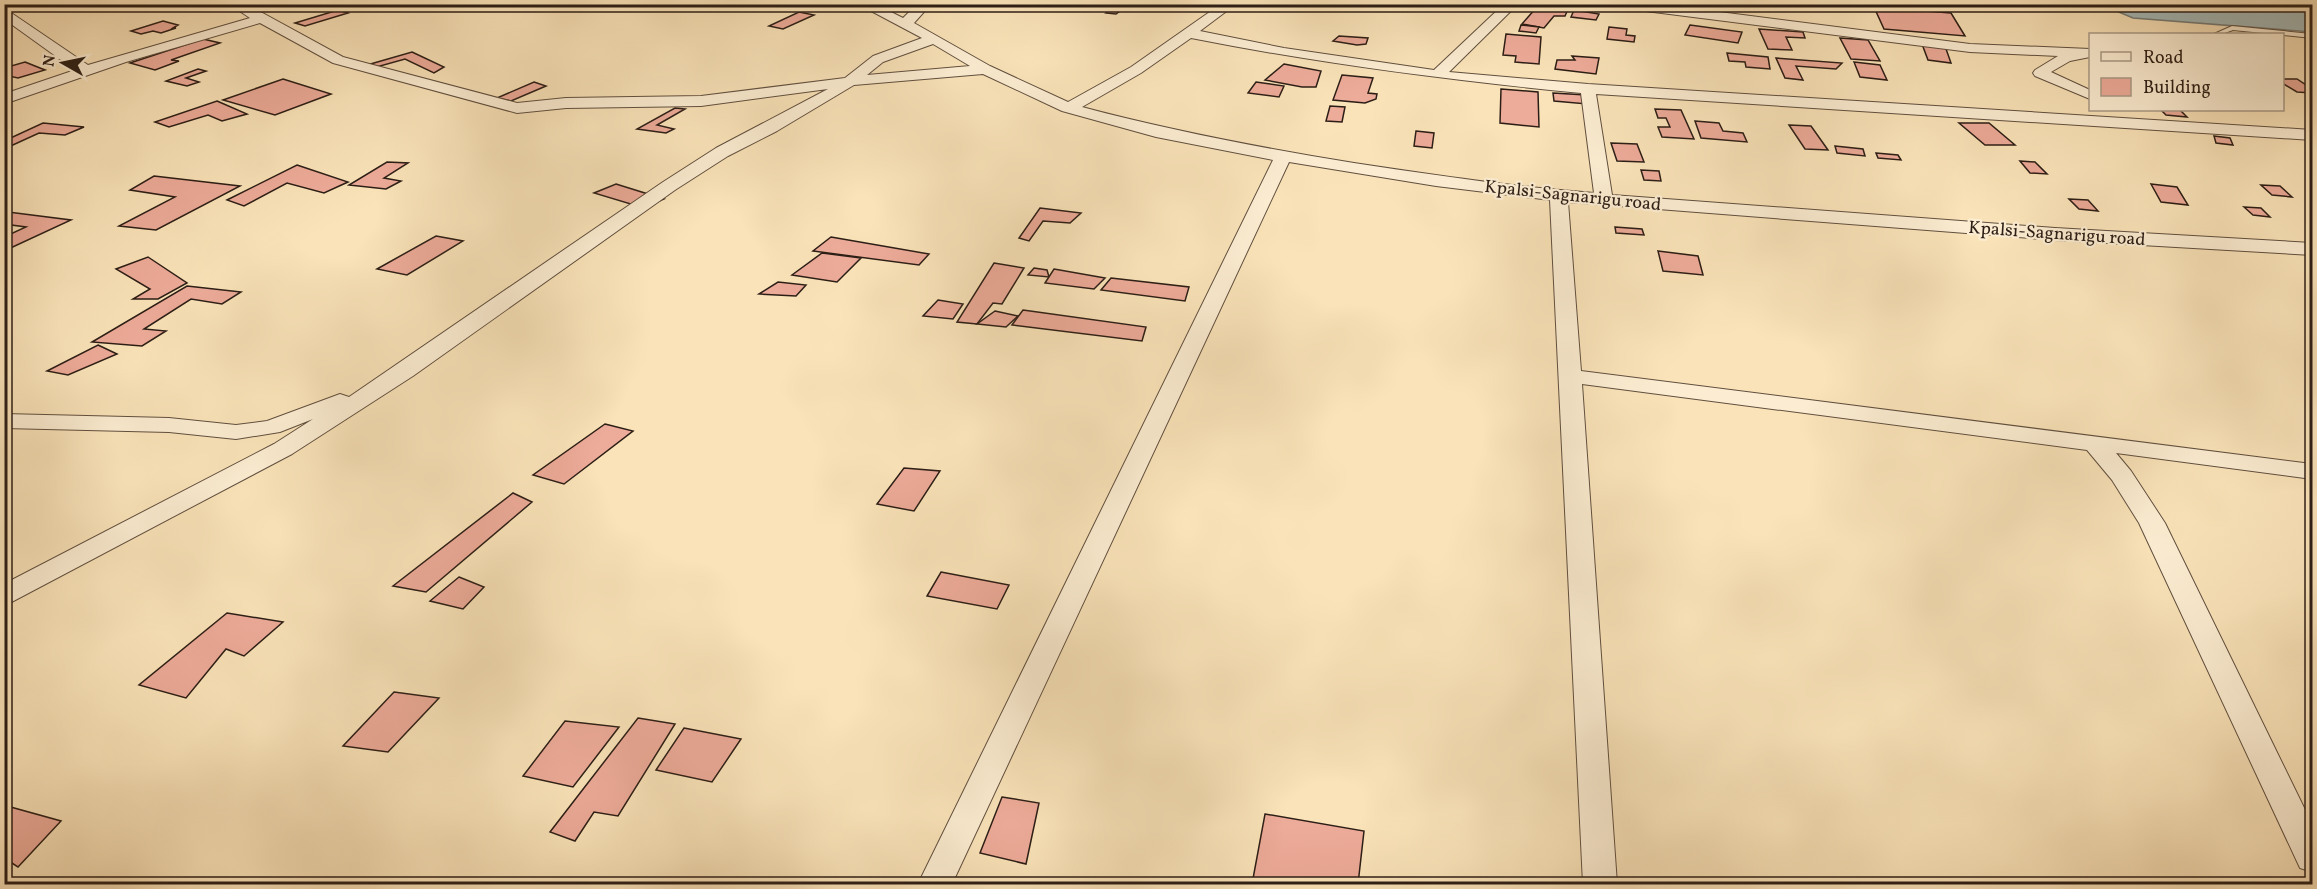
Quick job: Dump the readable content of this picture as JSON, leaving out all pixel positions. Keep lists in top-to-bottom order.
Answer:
{
  "streets": {
    "street": ["Kpalsi-Sagnarigu road"]
  },
  "legend": ["Road", "Building"],
  "north": "left"
}
